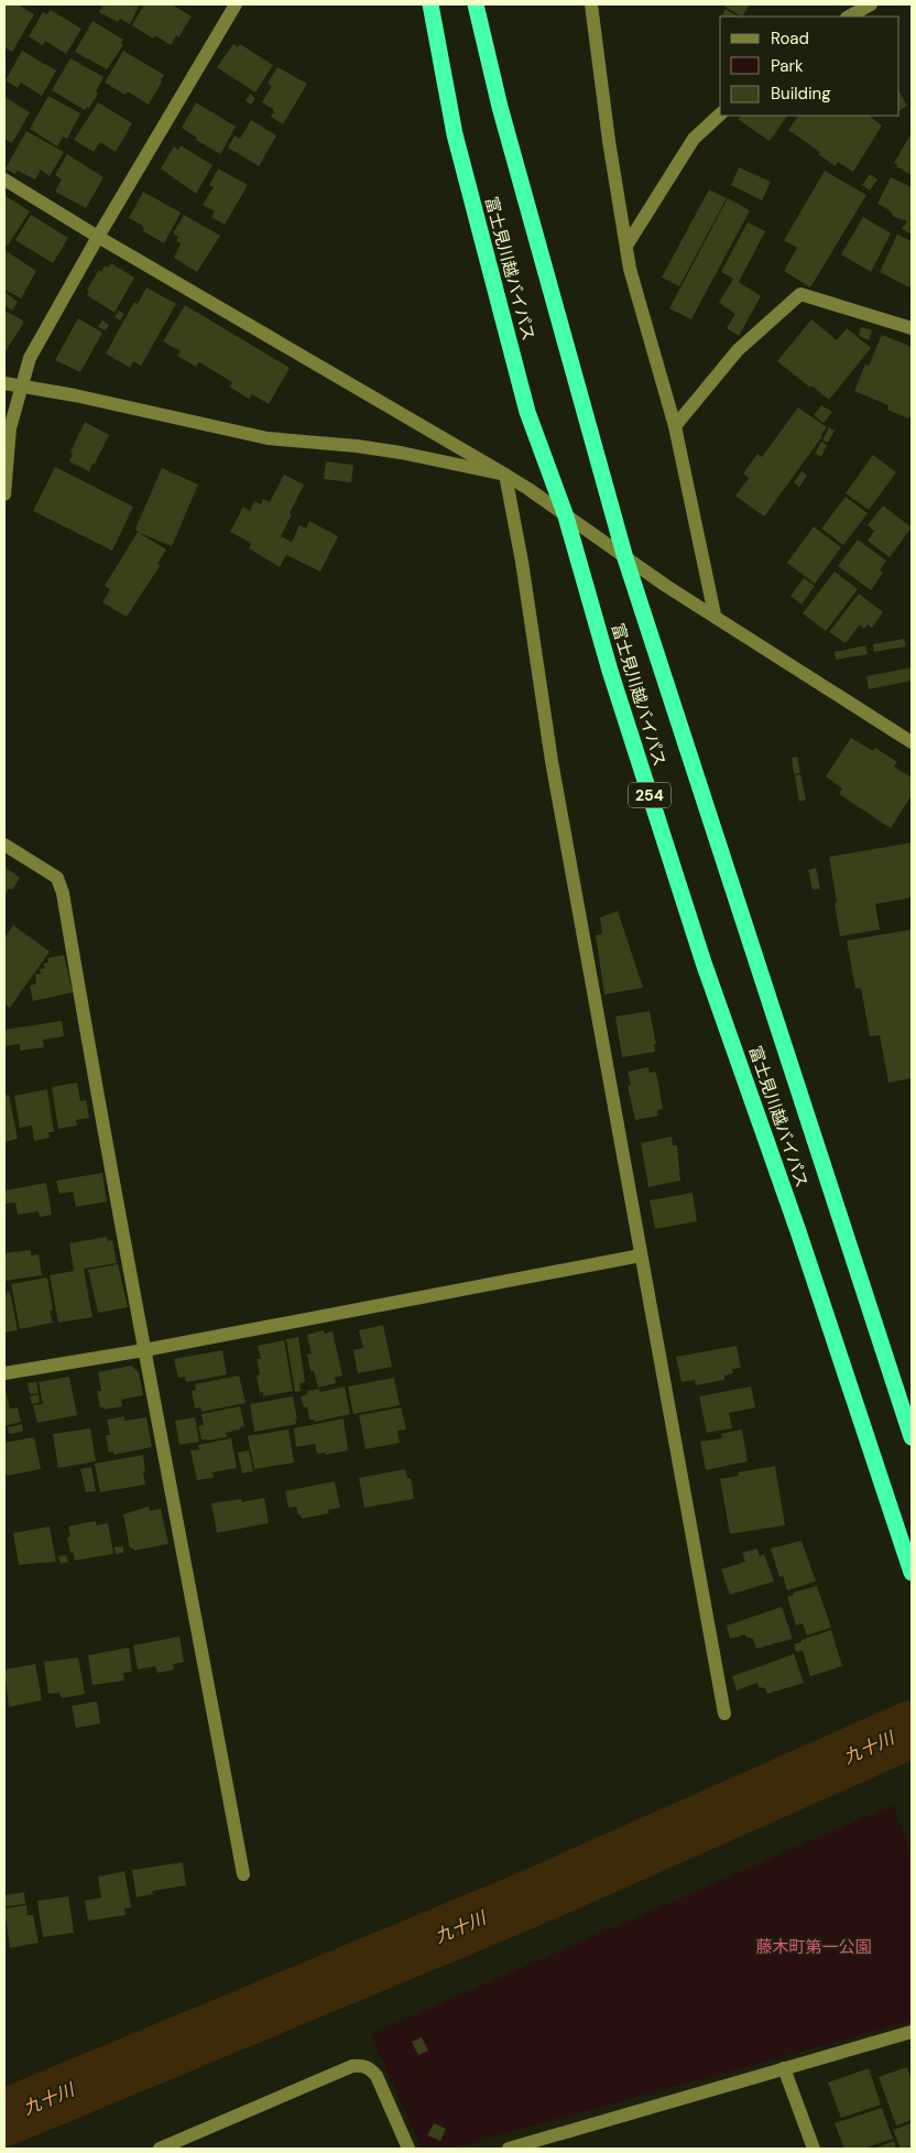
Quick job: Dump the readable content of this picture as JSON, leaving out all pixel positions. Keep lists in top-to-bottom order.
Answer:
{
  "streets": {
    "highway": ["富士見川越バイパス", "254"]
  },
  "water": ["九十川"],
  "parks": ["藤木町第一公園"],
  "legend": ["Road", "Park", "Building"]
}
